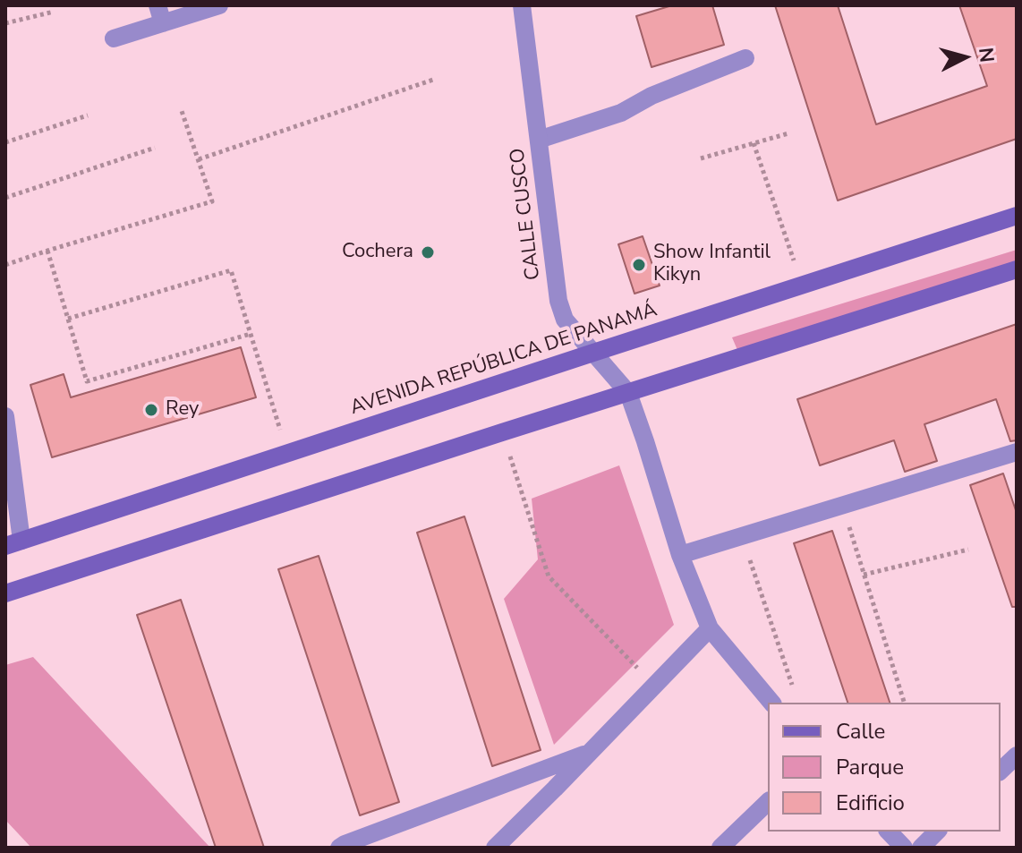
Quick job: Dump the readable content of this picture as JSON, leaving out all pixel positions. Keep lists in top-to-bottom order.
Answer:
{
  "streets": {
    "main road": ["AVENIDA REPÚBLICA DE PANAMÁ"],
    "street": ["CALLE CUSCO"]
  },
  "crossings": [
    ["CALLE CUSCO", "AVENIDA REPÚBLICA DE PANAMÁ"]
  ],
  "places": ["Cochera", "Show Infantil Kikyn", "Rey"],
  "legend": ["Calle", "Parque", "Edificio"],
  "north": "right"
}
